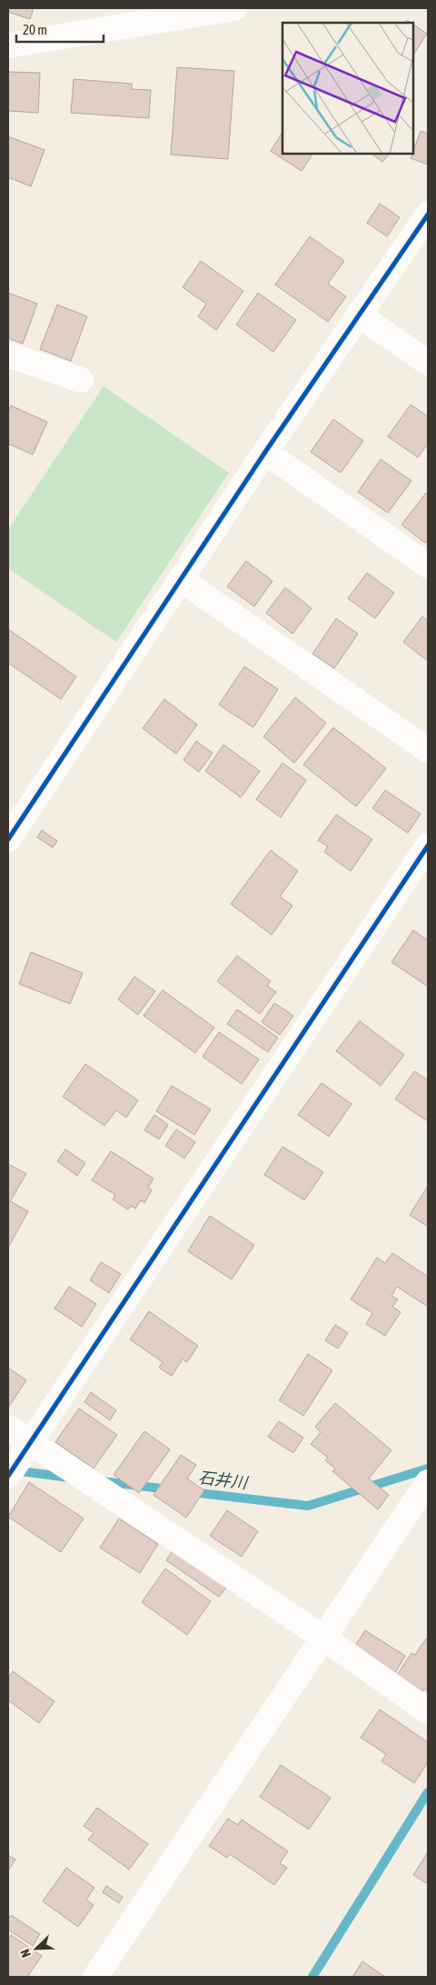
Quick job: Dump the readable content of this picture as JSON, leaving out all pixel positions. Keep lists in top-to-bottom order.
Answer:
{
  "water": ["石井川"],
  "scale_bar": "20 m",
  "north": "bottom left"
}
